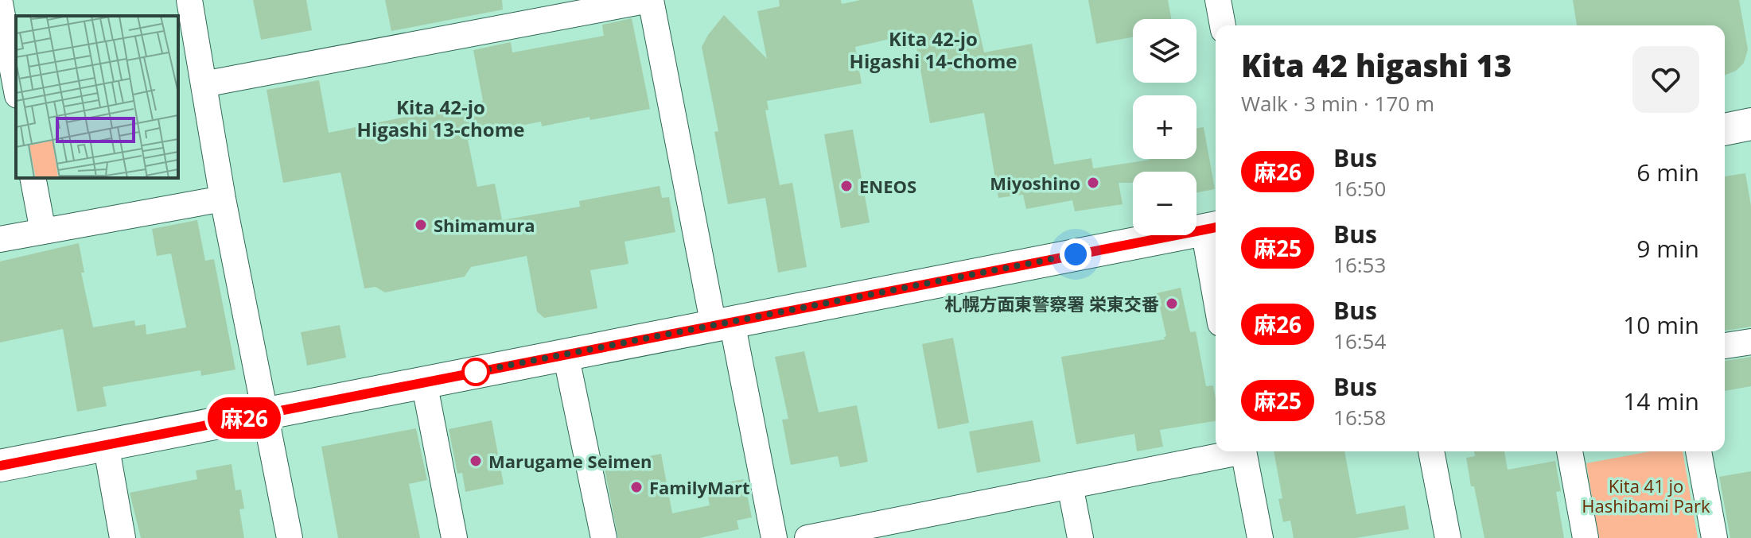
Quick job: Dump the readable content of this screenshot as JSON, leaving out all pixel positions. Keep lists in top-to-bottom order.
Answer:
{
  "districts": ["Kita 42-jo Higashi 14-chome", "Kita 42-jo Higashi 13-chome"],
  "parks": ["Kita 41 jo Hashibami Park"],
  "places": [
    "Miyoshino",
    "ENEOS",
    "Shimamura",
    "札幌方面東警察署 栄東交番",
    "Marugame Seimen",
    "FamilyMart"
  ],
  "lines": ["bus line 麻26"],
  "page": {
    "on_map": "麻26",
    "map_buttons": ["+", "−"],
    "heading": ["Kita 42 higashi 13", "Walk · 3 min · 170 m"],
    "list": [
      {
        "mark": "麻26",
        "name": "Bus",
        "note": "16:50",
        "value": "6 min"
      },
      {
        "mark": "麻25",
        "name": "Bus",
        "note": "16:53",
        "value": "9 min"
      },
      {
        "mark": "麻26",
        "name": "Bus",
        "note": "16:54",
        "value": "10 min"
      },
      {
        "mark": "麻25",
        "name": "Bus",
        "note": "16:58",
        "value": "14 min"
      }
    ]
  }
}
